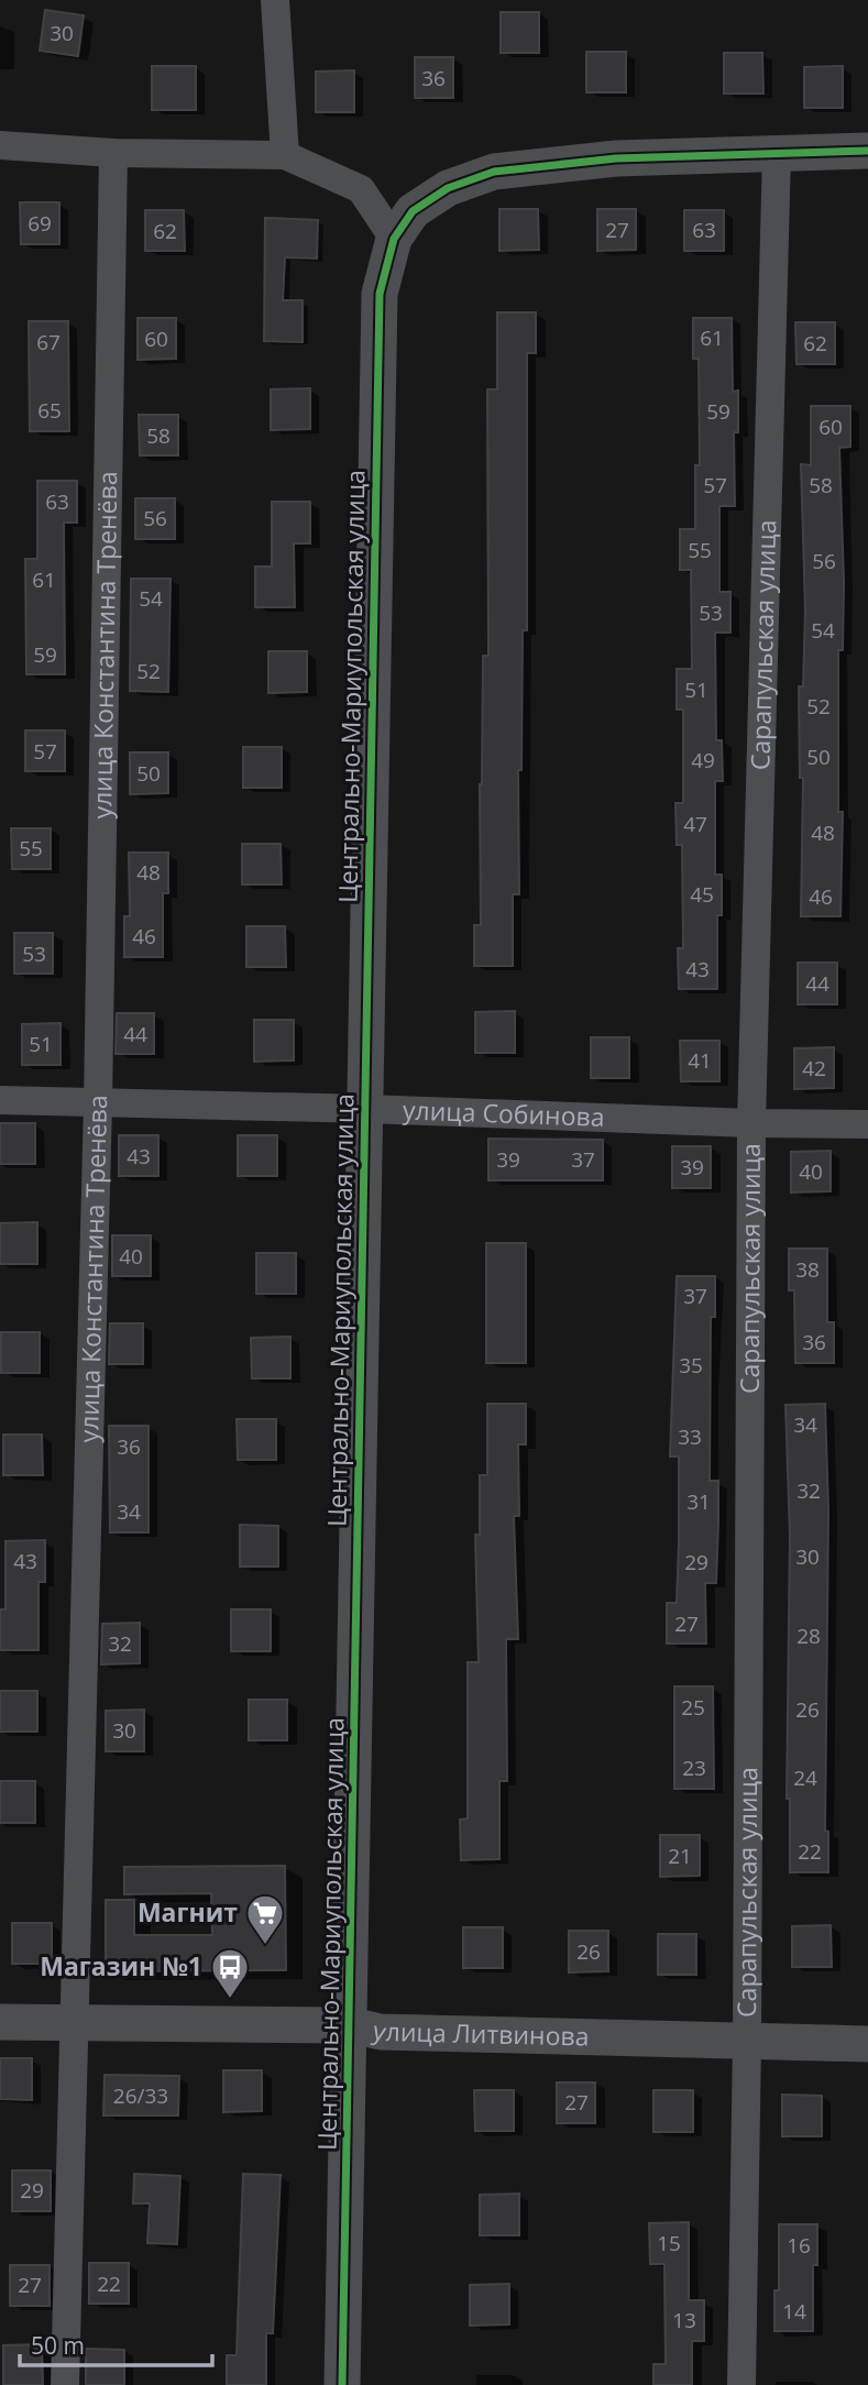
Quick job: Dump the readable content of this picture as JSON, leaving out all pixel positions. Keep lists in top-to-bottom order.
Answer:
{
  "streets": {
    "street": [
      "Сарапульская улица",
      "улица Константина Тренёва",
      "Центрально-Мариупольская улица",
      "улица Собинова",
      "улица Литвинова"
    ]
  },
  "crossings": [
    ["Сарапульская улица", "улица Собинова"],
    ["Сарапульская улица", "улица Литвинова"],
    ["улица Константина Тренёва", "улица Собинова"],
    ["улица Константина Тренёва", "улица Литвинова"],
    ["Центрально-Мариупольская улица", "улица Собинова"],
    ["Центрально-Мариупольская улица", "улица Литвинова"]
  ],
  "places": {
    "supermarket": ["Магнит"],
    "bus stop": ["Магазин №1"]
  },
  "house_numbers": [
    "30",
    "36",
    "69",
    "27",
    "63",
    "62",
    "61",
    "60",
    "67",
    "62",
    "65",
    "59",
    "60",
    "58",
    "57",
    "58",
    "63",
    "56",
    "55",
    "56",
    "61",
    "54",
    "53",
    "54",
    "59",
    "52",
    "51",
    "52",
    "57",
    "50",
    "49",
    "50",
    "47",
    "48",
    "55",
    "48",
    "45",
    "46",
    "46",
    "53",
    "43",
    "44",
    "44",
    "51",
    "41",
    "42",
    "43",
    "39",
    "37",
    "39",
    "40",
    "40",
    "38",
    "37",
    "36",
    "35",
    "34",
    "33",
    "36",
    "32",
    "31",
    "34",
    "30",
    "43",
    "29",
    "27",
    "28",
    "32",
    "25",
    "26",
    "30",
    "23",
    "24",
    "22",
    "21",
    "26",
    "26/33",
    "27",
    "29",
    "15",
    "16",
    "22",
    "27",
    "14",
    "13"
  ],
  "scale_bar": "50 m"
}
